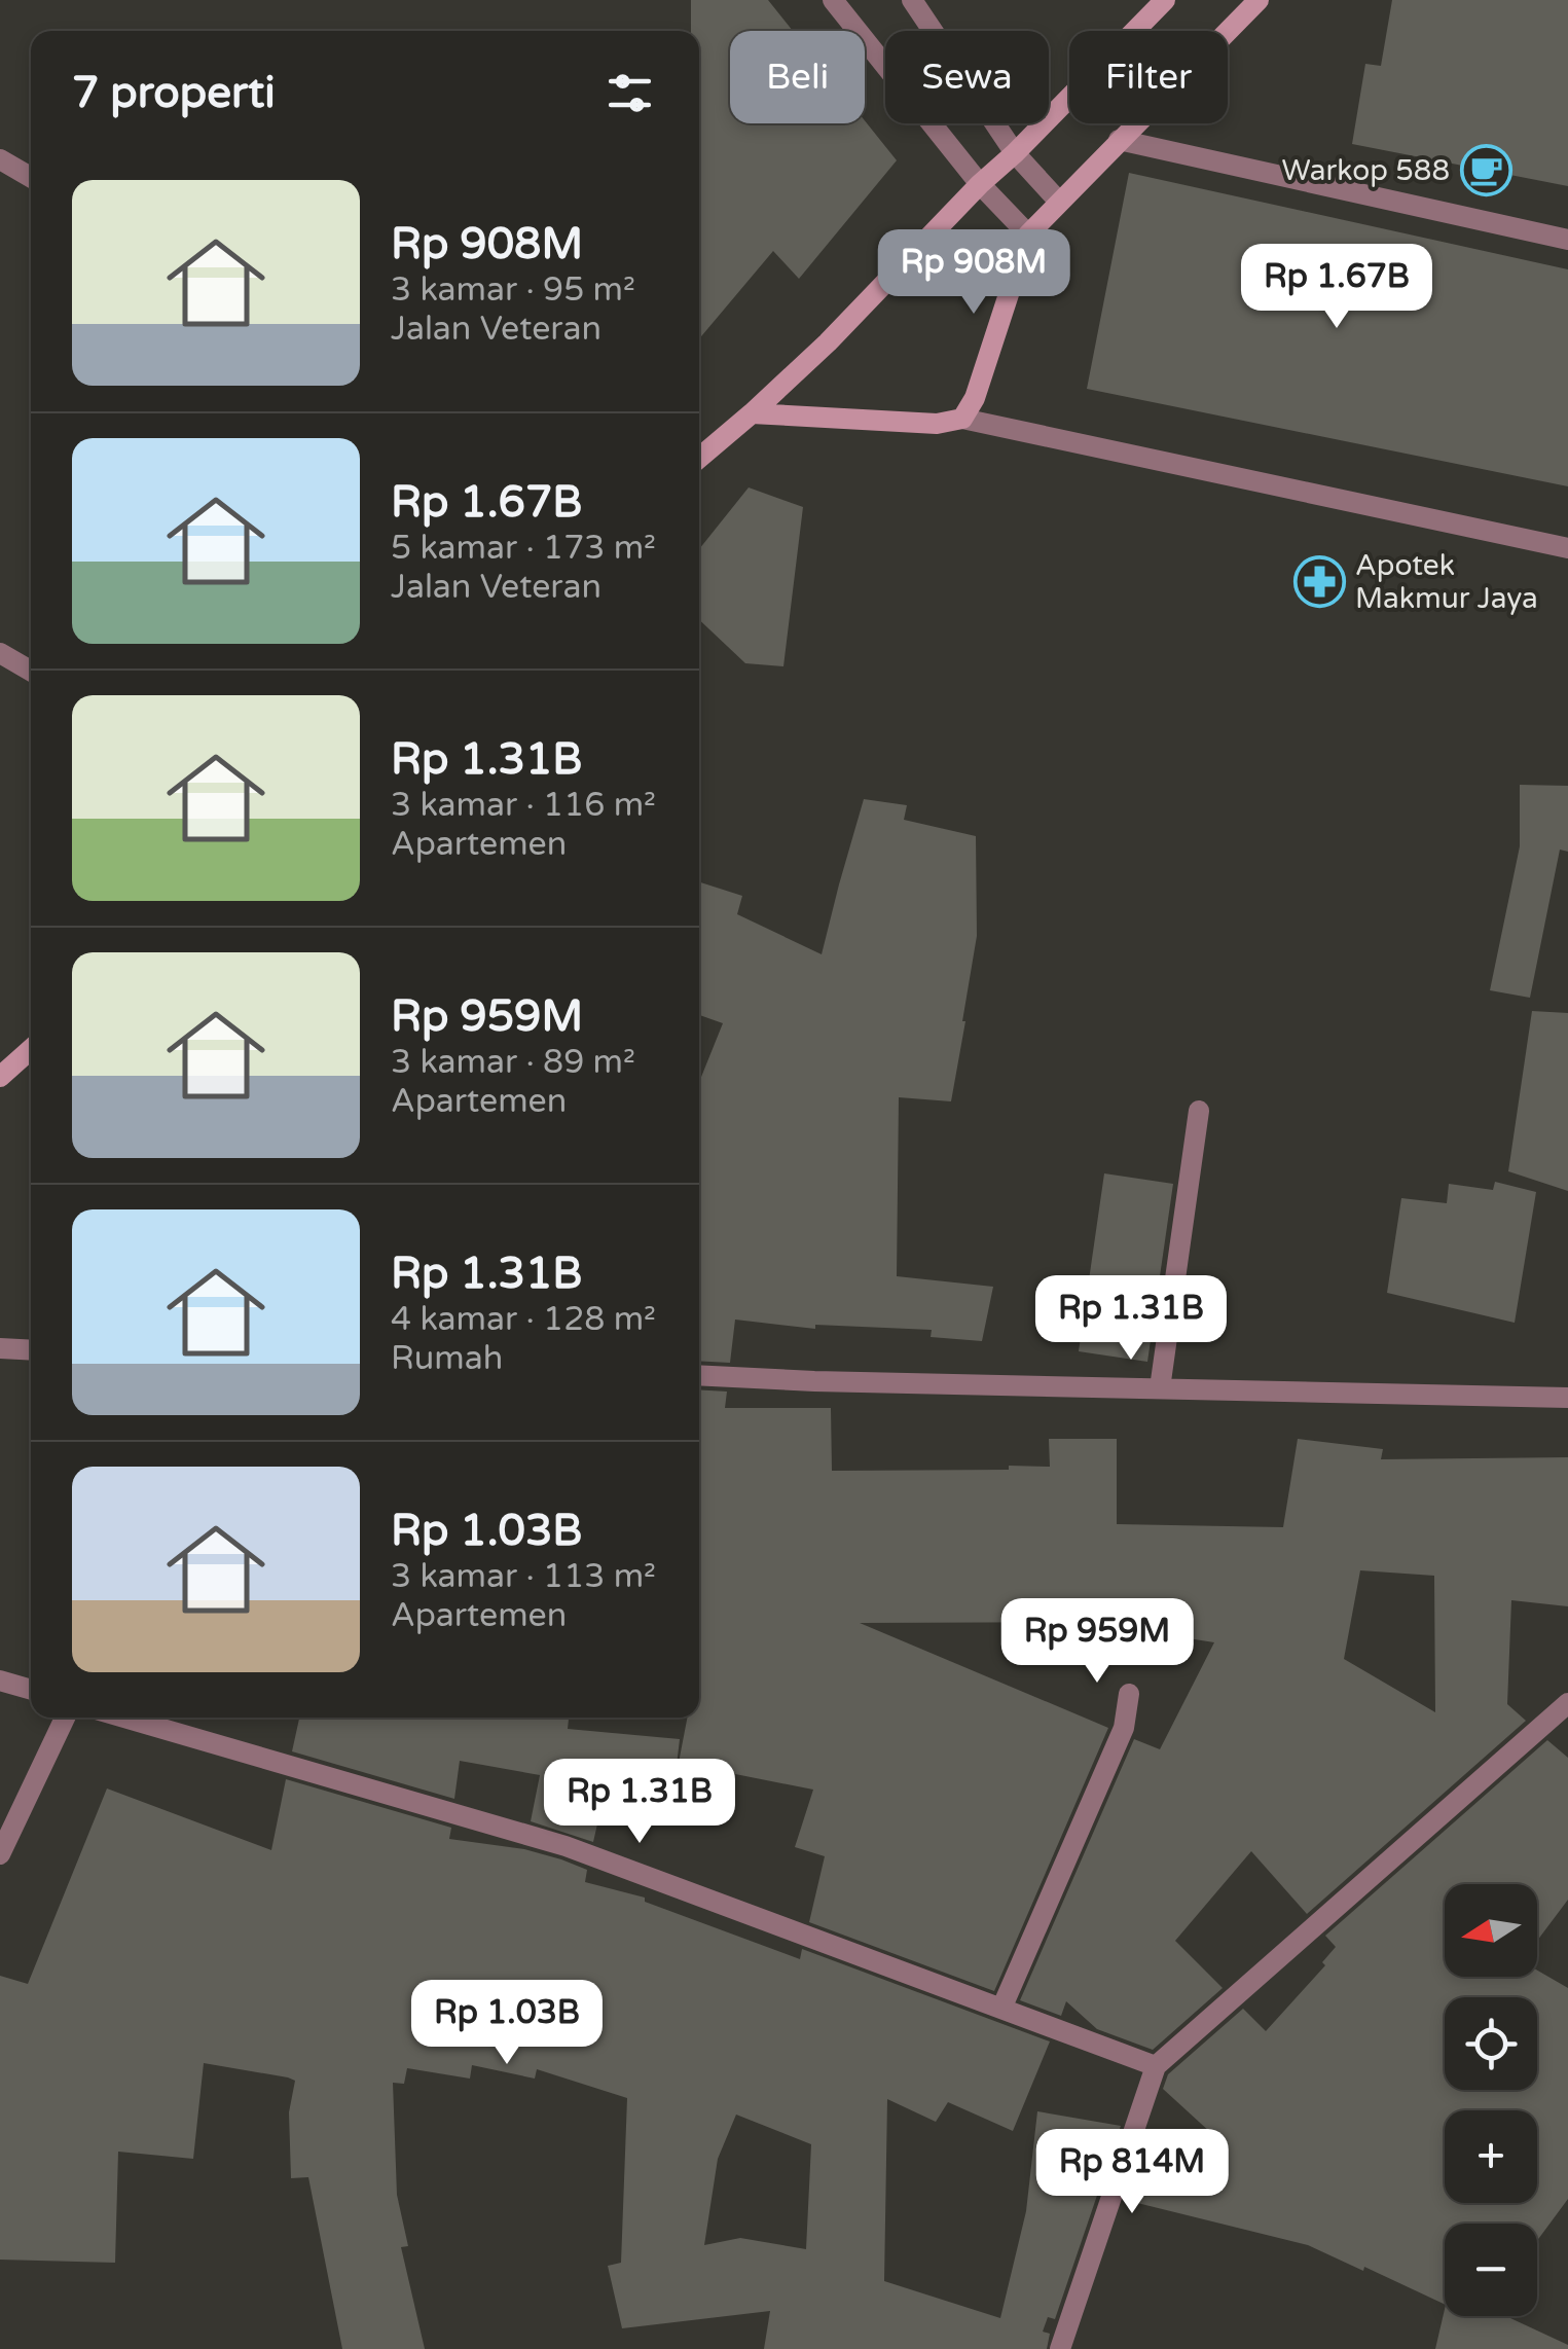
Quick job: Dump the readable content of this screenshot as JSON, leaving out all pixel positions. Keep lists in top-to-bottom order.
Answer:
{
  "places": {
    "cafe": ["Warkop 588"],
    "pharmacy": ["Apotek Makmur Jaya"]
  },
  "north": "left",
  "page": {
    "chip": ["Beli", "Sewa", "Filter"],
    "heading": "7 properti",
    "list": [
      {
        "name": "Rp 908M",
        "note": "3 kamar · 95 m² · Jalan Veteran"
      },
      {
        "name": "Rp 1.67B",
        "note": "5 kamar · 173 m² · Jalan Veteran"
      },
      {
        "name": "Rp 1.31B",
        "note": "3 kamar · 116 m² · Apartemen"
      },
      {
        "name": "Rp 959M",
        "note": "3 kamar · 89 m² · Apartemen"
      },
      {
        "name": "Rp 1.31B",
        "note": "4 kamar · 128 m² · Rumah"
      },
      {
        "name": "Rp 1.03B",
        "note": "3 kamar · 113 m² · Apartemen"
      }
    ],
    "price": [
      "Rp 908M",
      "Rp 1.67B",
      "Rp 1.31B",
      "Rp 959M",
      "Rp 1.31B",
      "Rp 1.03B",
      "Rp 814M"
    ],
    "map_buttons": ["+", "−"]
  }
}
